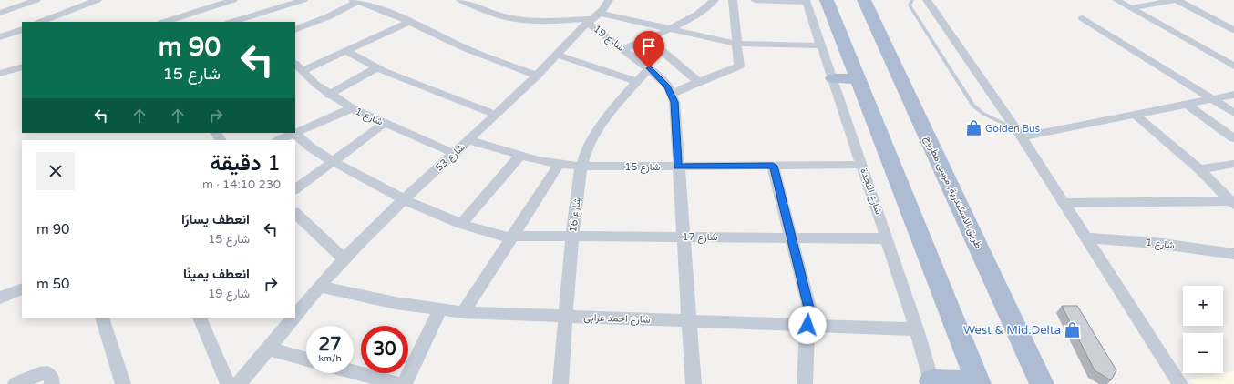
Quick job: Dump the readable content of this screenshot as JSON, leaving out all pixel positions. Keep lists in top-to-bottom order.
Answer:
{
  "streets": {
    "main road": ["طريق الاسكندرية, مرسى مطروح"],
    "street": [
      "شارع 19",
      "شارع 1",
      "شارع 53",
      "شارع 15",
      "شارع النجدة",
      "شارع 16",
      "شارع 17",
      "شارع احمد عرابى"
    ]
  },
  "crossings": [
    ["شارع 19", "شارع 53"],
    ["شارع 19", "شارع 15"],
    ["شارع 19", "شارع 16"],
    ["شارع 19", "شارع 17"],
    ["شارع 19", "شارع احمد عرابى"],
    ["شارع 1", "شارع 53"],
    ["شارع 53", "شارع 15"],
    ["شارع 53", "شارع 17"],
    ["شارع 53", "شارع احمد عرابى"],
    ["شارع 15", "شارع النجدة"],
    ["شارع 15", "شارع 16"],
    ["شارع النجدة", "شارع 17"],
    ["شارع النجدة", "شارع احمد عرابى"],
    ["شارع 16", "شارع 17"],
    ["شارع 16", "شارع احمد عرابى"]
  ],
  "places": {
    "shop": ["Golden Bus", "West & Mid.Delta"]
  },
  "page": {
    "turn": ["90 m", "شارع 15"],
    "heading": ["1 دقيقة", "230 m · 14:10"],
    "list": [
      {
        "name": "انعطف يسارًا",
        "note": "شارع 15",
        "value": "90 m"
      },
      {
        "name": "انعطف يمينًا",
        "note": "شارع 19",
        "value": "50 m"
      }
    ],
    "map_buttons": ["+", "−"],
    "speed": "27 km/h",
    "limit": "30"
  }
}
